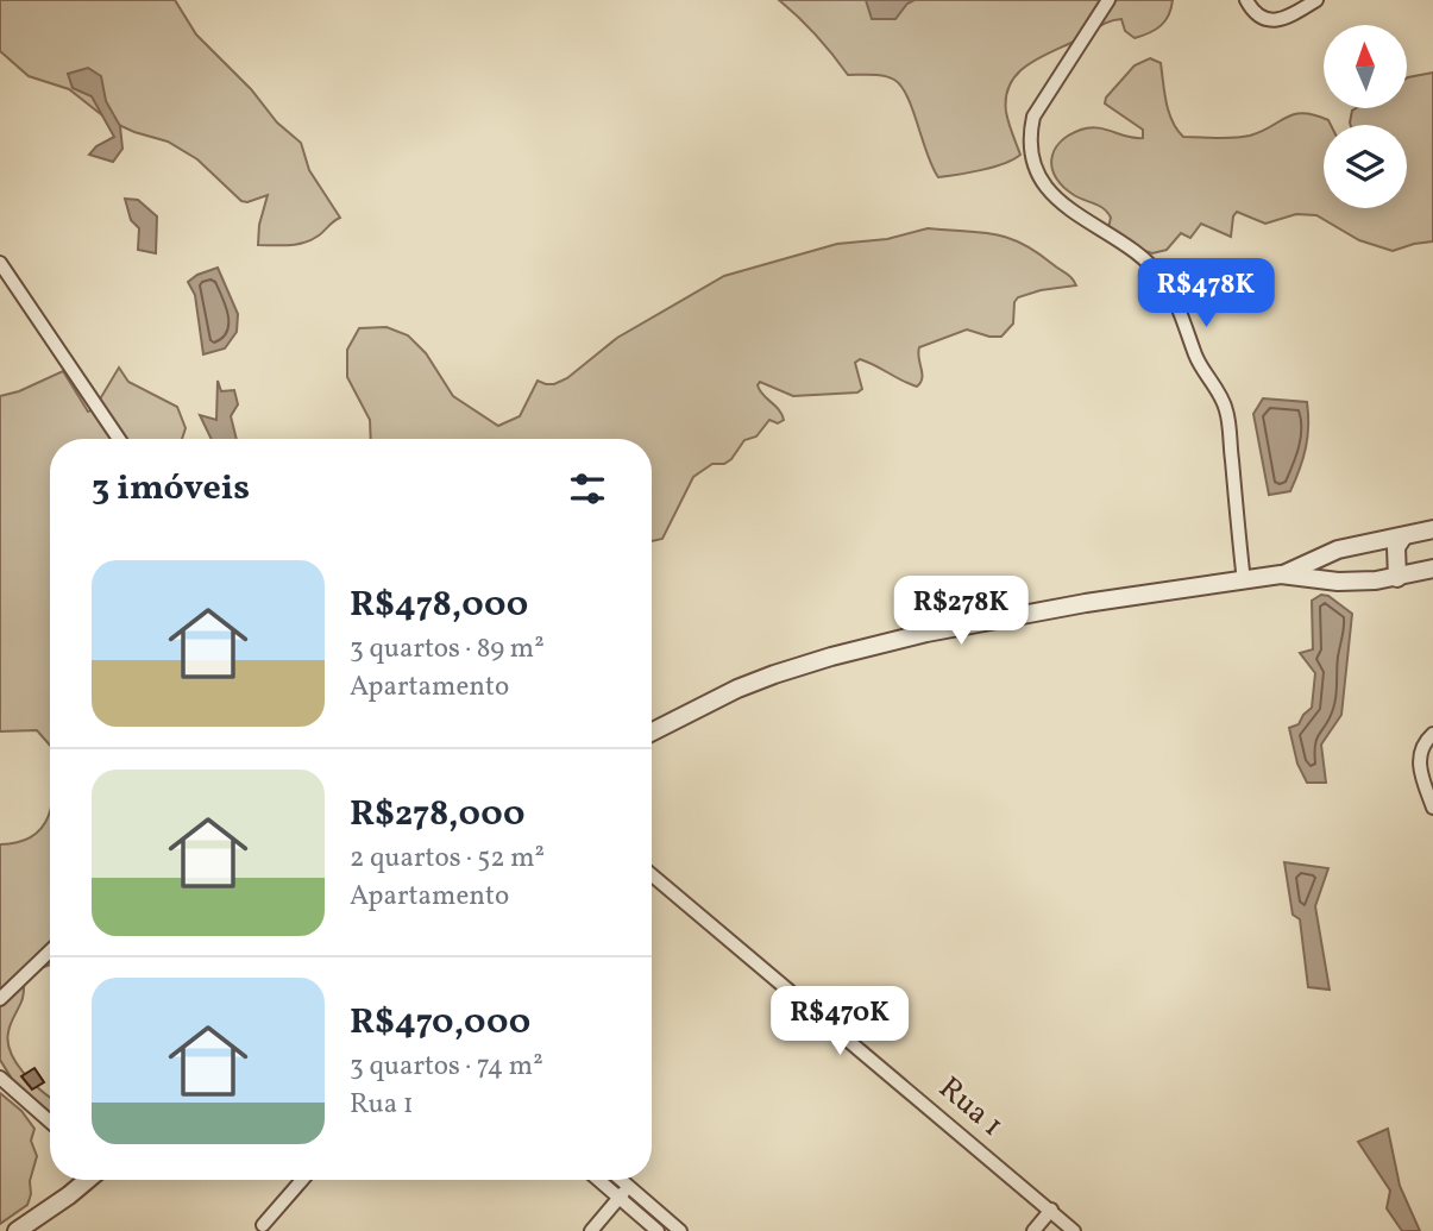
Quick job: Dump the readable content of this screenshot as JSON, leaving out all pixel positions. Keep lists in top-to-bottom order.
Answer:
{
  "streets": {
    "street": ["Rua 1"]
  },
  "north": "top",
  "page": {
    "price": ["R$478K", "R$278K", "R$470K"],
    "heading": "3 imóveis",
    "list": [
      {
        "name": "R$478,000",
        "note": "3 quartos · 89 m² · Apartamento"
      },
      {
        "name": "R$278,000",
        "note": "2 quartos · 52 m² · Apartamento"
      },
      {
        "name": "R$470,000",
        "note": "3 quartos · 74 m² · Rua 1"
      }
    ]
  }
}
